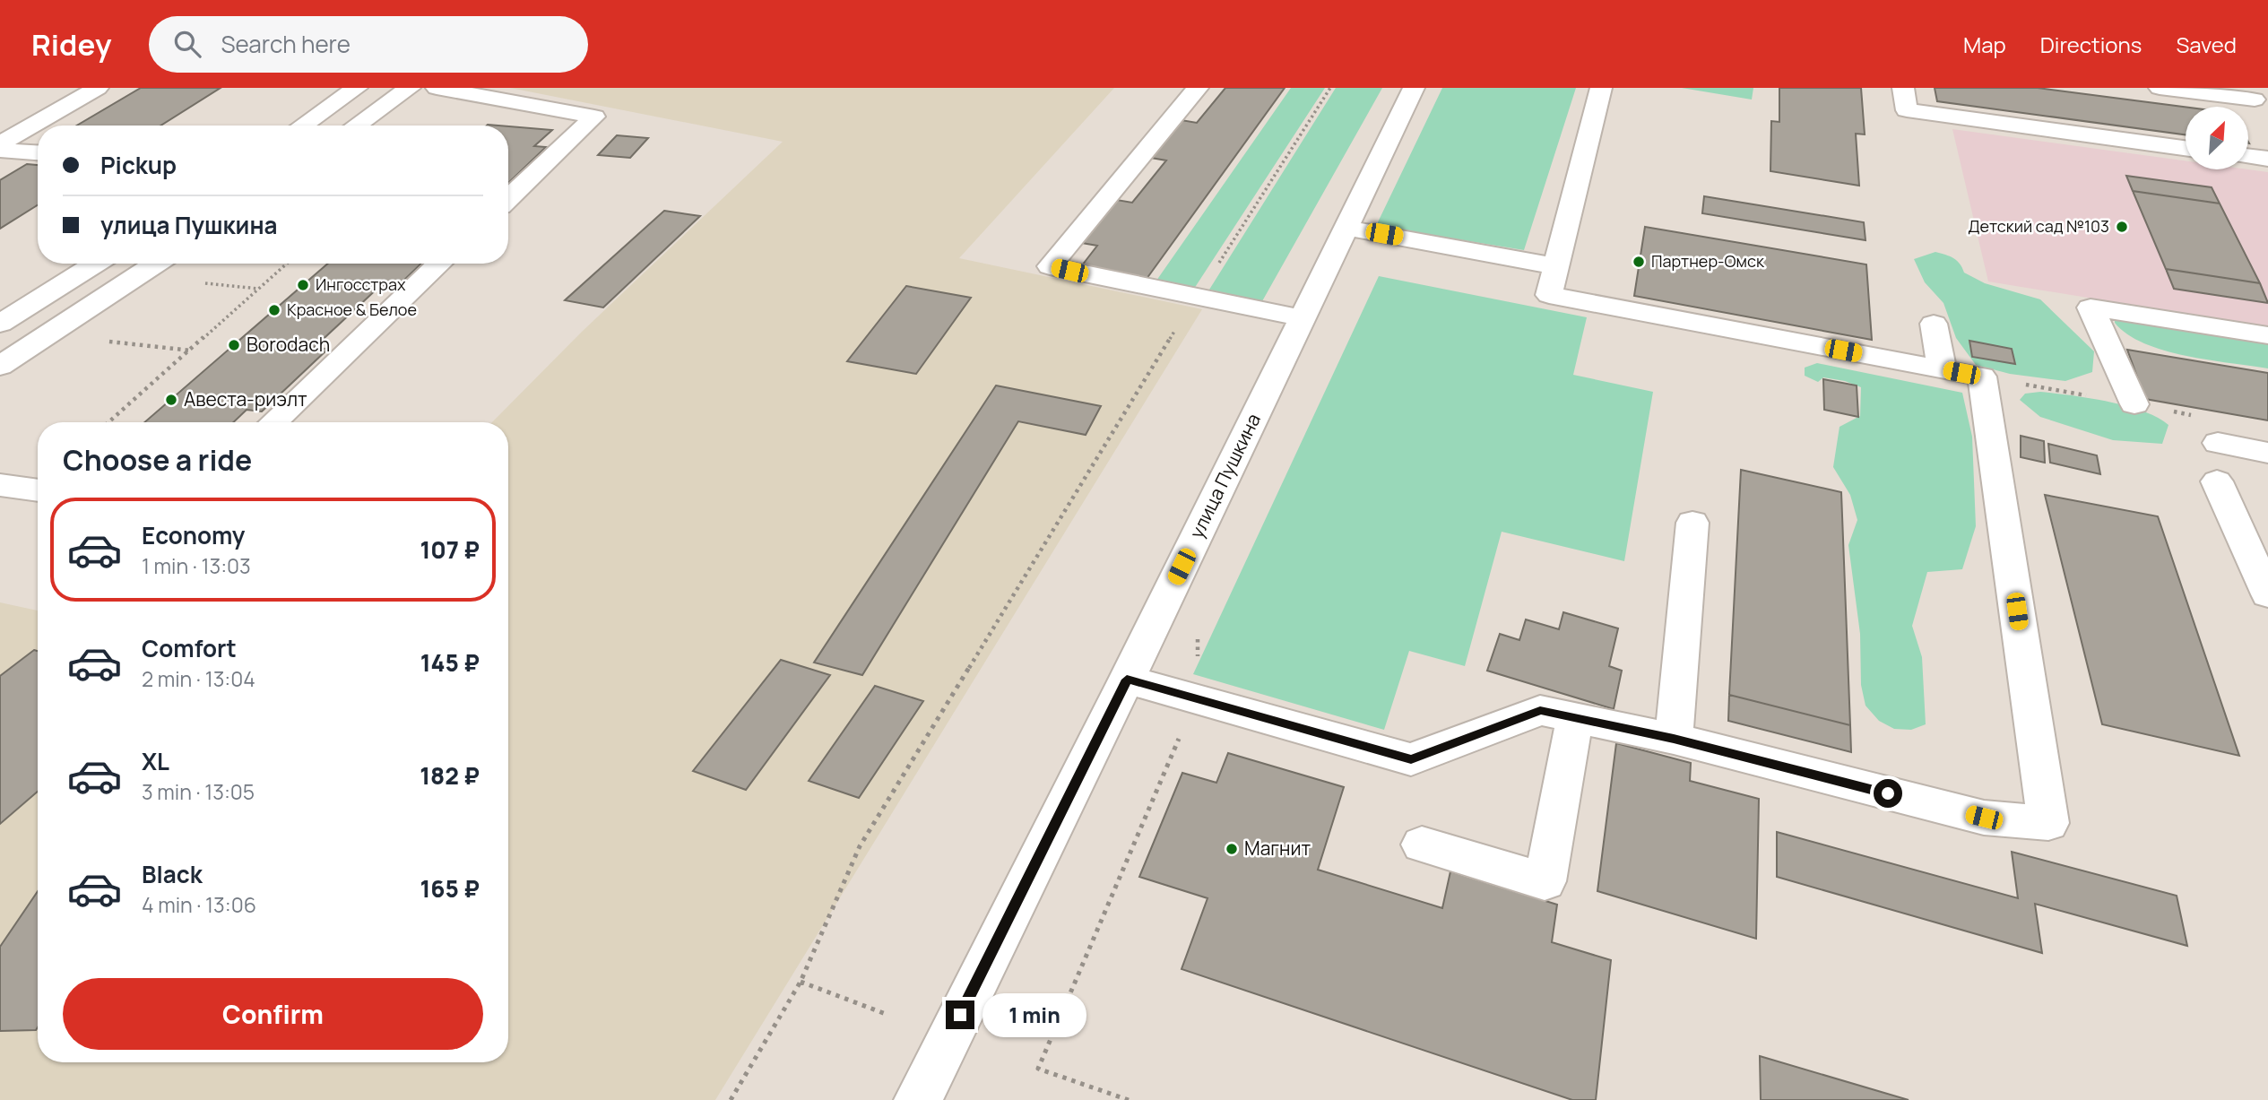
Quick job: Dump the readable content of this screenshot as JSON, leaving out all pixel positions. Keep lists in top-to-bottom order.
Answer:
{
  "streets": {
    "street": ["улица Пушкина"]
  },
  "places": [
    "Детский сад №103",
    "Партнер-Омск",
    "Ингосстрах",
    "Красное & Белое",
    "Borodach",
    "Авеста-риэлт",
    "Магнит"
  ],
  "north": "top right",
  "page": {
    "header": "Ridey",
    "search": "Search here",
    "nav": ["Map", "Directions", "Saved"],
    "banner": ["Pickup", "улица Пушкина"],
    "heading": "Choose a ride",
    "list": [
      {
        "name": "Economy",
        "note": "1 min · 13:03",
        "value": "107 ₽"
      },
      {
        "name": "Comfort",
        "note": "2 min · 13:04",
        "value": "145 ₽"
      },
      {
        "name": "XL",
        "note": "3 min · 13:05",
        "value": "182 ₽"
      },
      {
        "name": "Black",
        "note": "4 min · 13:06",
        "value": "165 ₽"
      }
    ],
    "buttons": "Confirm",
    "bubble": "1 min"
  }
}
